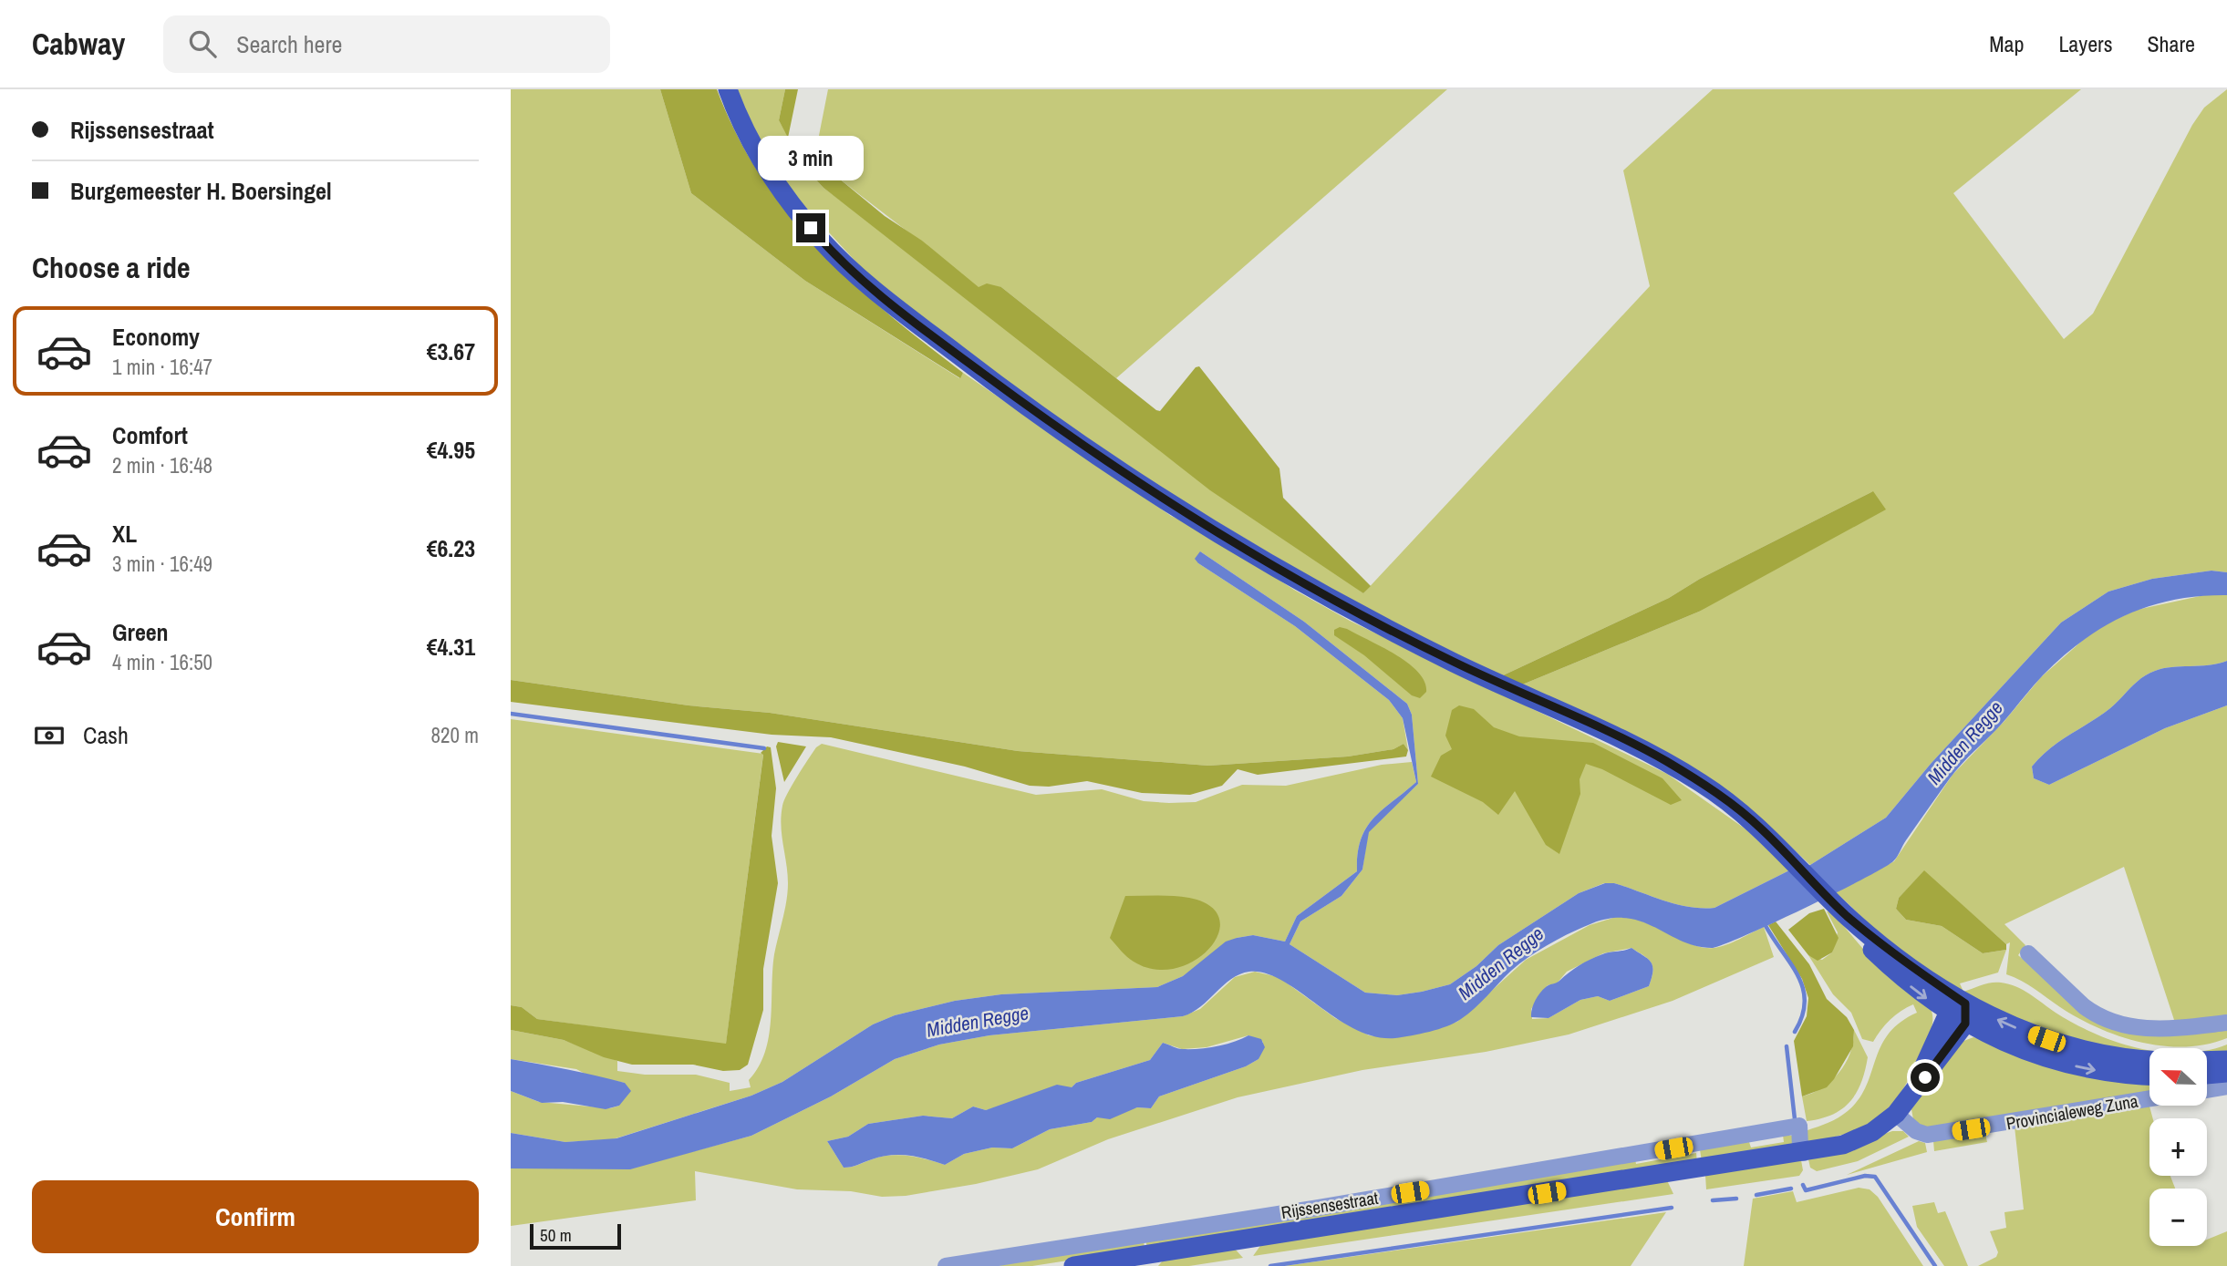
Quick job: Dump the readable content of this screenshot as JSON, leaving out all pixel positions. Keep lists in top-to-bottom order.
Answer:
{
  "streets": {
    "main road": ["Provincialeweg Zuna", "Rijssensestraat"]
  },
  "crossings": [
    ["Provincialeweg Zuna", "Rijssensestraat"]
  ],
  "water": ["Midden Regge"],
  "scale_bar": "50 m",
  "north": "left",
  "page": {
    "header": "Cabway",
    "search": "Search here",
    "nav": ["Map", "Layers", "Share"],
    "banner": ["Rijssensestraat", "Burgemeester H. Boersingel"],
    "bubble": "3 min",
    "heading": "Choose a ride",
    "list": [
      {
        "name": "Economy",
        "note": "1 min · 16:47",
        "value": "€3.67"
      },
      {
        "name": "Comfort",
        "note": "2 min · 16:48",
        "value": "€4.95"
      },
      {
        "name": "XL",
        "note": "3 min · 16:49",
        "value": "€6.23"
      },
      {
        "name": "Green",
        "note": "4 min · 16:50",
        "value": "€4.31"
      }
    ],
    "pay": ["Cash", "820 m"],
    "map_buttons": ["+", "−"],
    "buttons": "Confirm",
    "scale": "50 m"
  }
}
